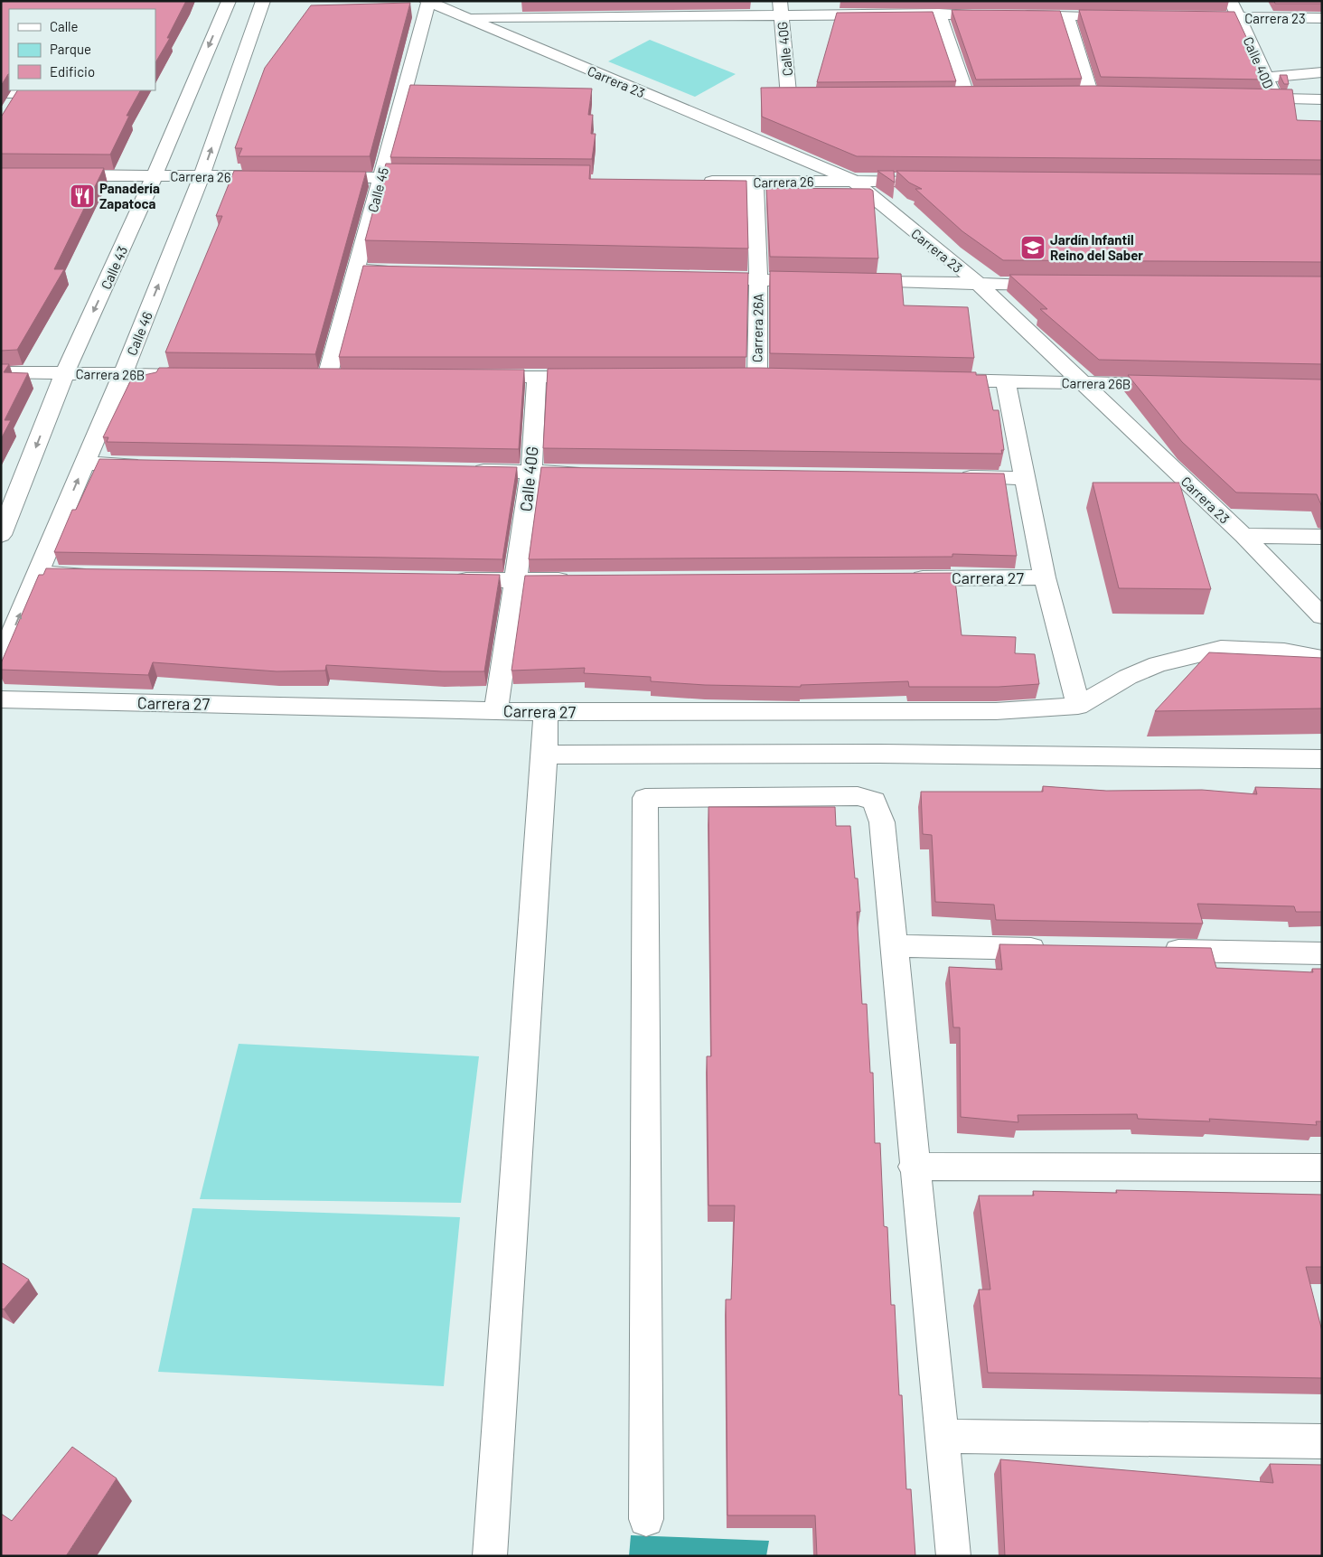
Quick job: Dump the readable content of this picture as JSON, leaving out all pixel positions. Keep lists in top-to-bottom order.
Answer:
{
  "streets": {
    "street": [
      "Carrera 23",
      "Calle 40G",
      "Calle 40D",
      "Carrera 26",
      "Calle 45",
      "Calle 43",
      "Carrera 26A",
      "Calle 46",
      "Carrera 26B",
      "Carrera 27"
    ]
  },
  "crossings": [
    ["Carrera 23", "Calle 40G"],
    ["Carrera 23", "Calle 40D"],
    ["Carrera 23", "Carrera 26"],
    ["Carrera 23", "Calle 45"],
    ["Carrera 23", "Carrera 26B"],
    ["Calle 40G", "Carrera 27"],
    ["Carrera 26", "Calle 43"],
    ["Carrera 26", "Carrera 26A"],
    ["Carrera 26", "Calle 46"],
    ["Calle 43", "Carrera 26B"],
    ["Calle 46", "Carrera 26B"]
  ],
  "one_way": ["Calle 43", "Calle 46"],
  "places": {
    "restaurant": ["Panadería Zapatoca"],
    "school or university": ["Jardín Infantil Reino del Saber"]
  },
  "legend": ["Calle", "Parque", "Edificio"]
}
